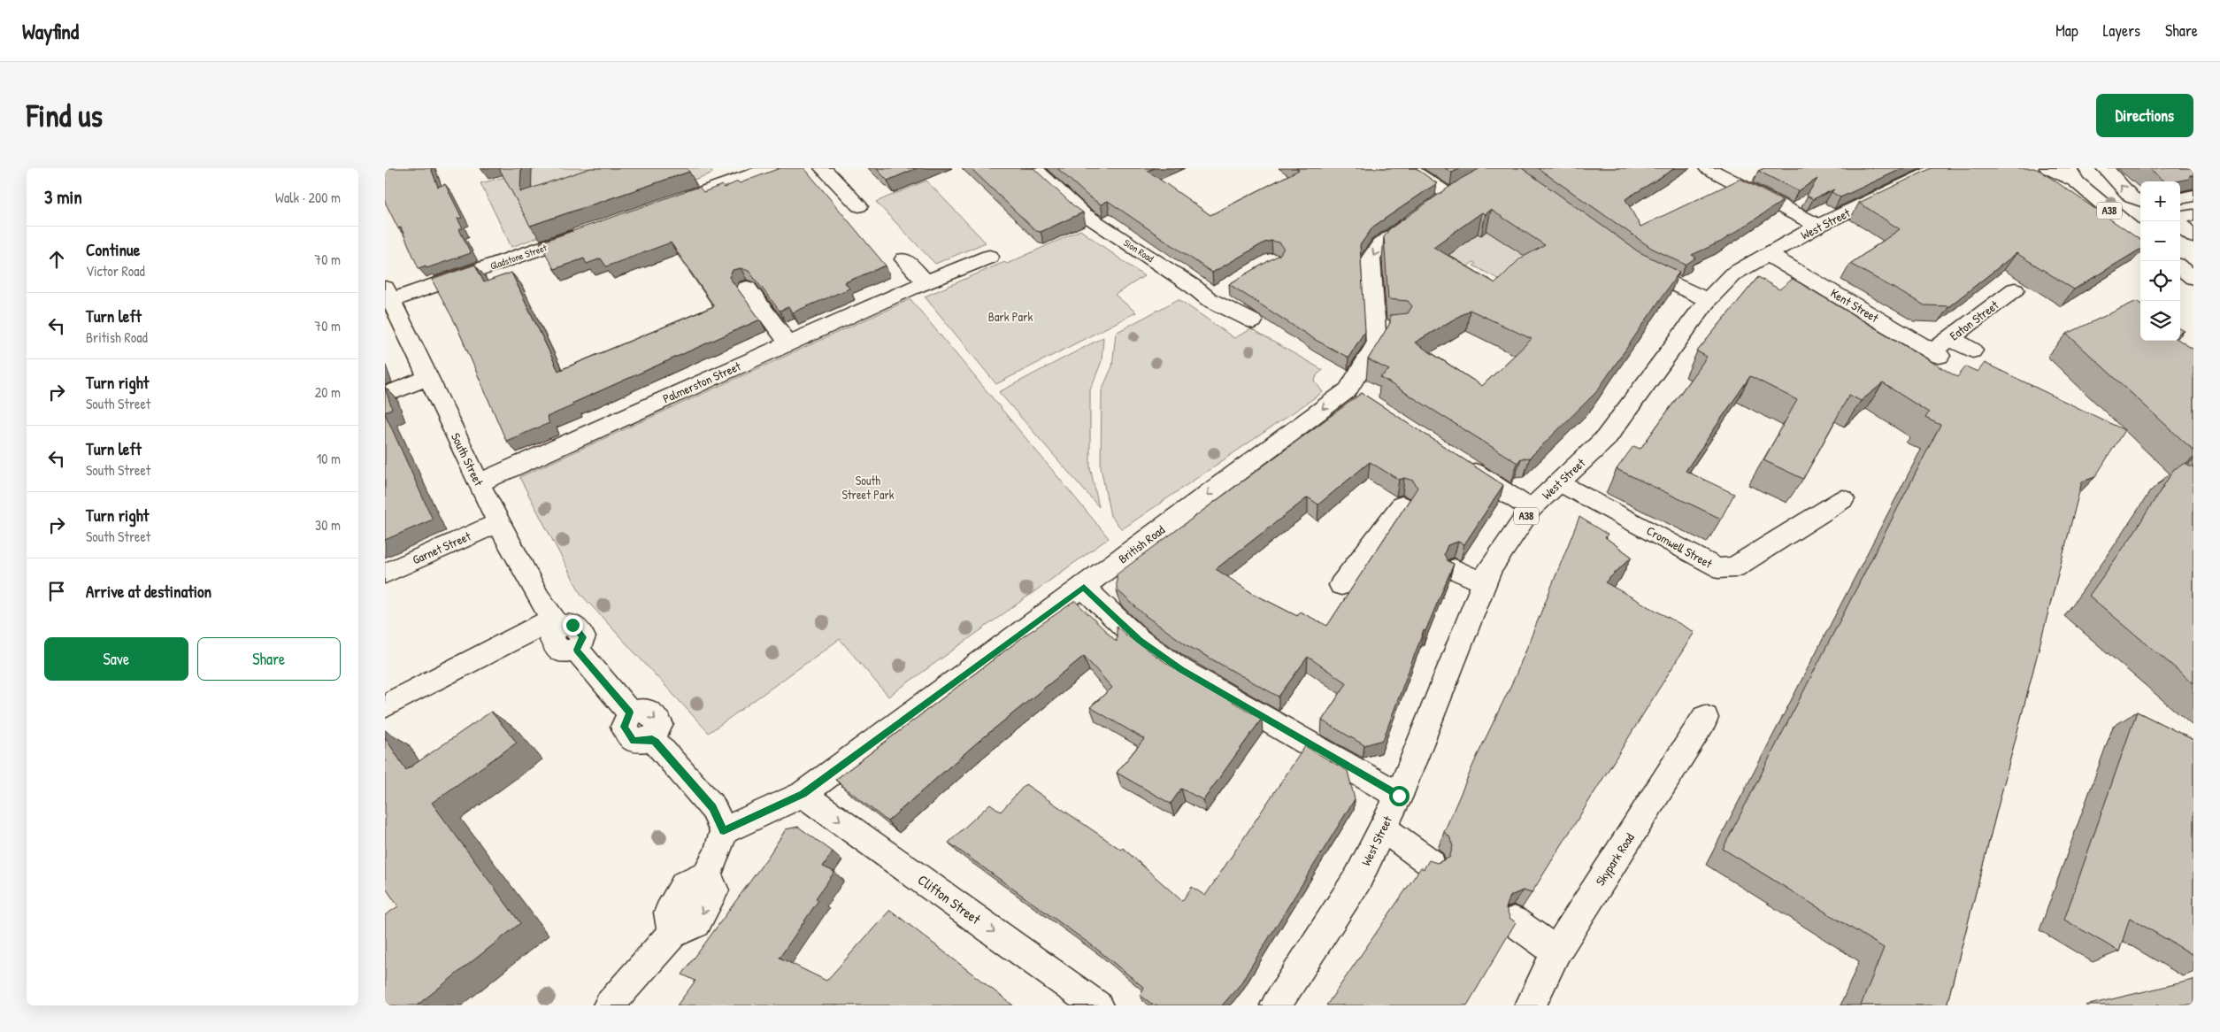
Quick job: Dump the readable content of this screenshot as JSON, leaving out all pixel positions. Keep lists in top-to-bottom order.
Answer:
{
  "streets": {
    "main road": [
      "A38",
      "West Street",
      "Sion Road",
      "Gladstone Street",
      "Kent Street",
      "Eaton Street",
      "Palmerston Street",
      "South Street",
      "British Road",
      "Cromwell Street",
      "Garnet Street",
      "Skypark Road",
      "Clifton Street"
    ]
  },
  "crossings": [
    ["West Street", "Kent Street"],
    ["West Street", "Cromwell Street"],
    ["Gladstone Street", "South Street"],
    ["Kent Street", "Eaton Street"],
    ["Palmerston Street", "South Street"],
    ["South Street", "Garnet Street"],
    ["British Road", "Clifton Street"]
  ],
  "one_way": ["British Road", "Clifton Street"],
  "parks": ["Bark Park", "South Street Park"],
  "page": {
    "header": "Wayfind",
    "nav": ["Map", "Layers", "Share"],
    "buttons": [
      "Directions",
      ["Save", "Share"]
    ],
    "title": "Find us",
    "heading": ["3 min", "Walk · 200 m"],
    "map_buttons": ["+", "−"],
    "list": [
      ["Continue", "Victor Road", "70 m"],
      ["Turn left", "British Road", "70 m"],
      ["Turn right", "South Street", "20 m"],
      ["Turn left", "South Street", "10 m"],
      ["Turn right", "South Street", "30 m"],
      "Arrive at destination"
    ]
  }
}
